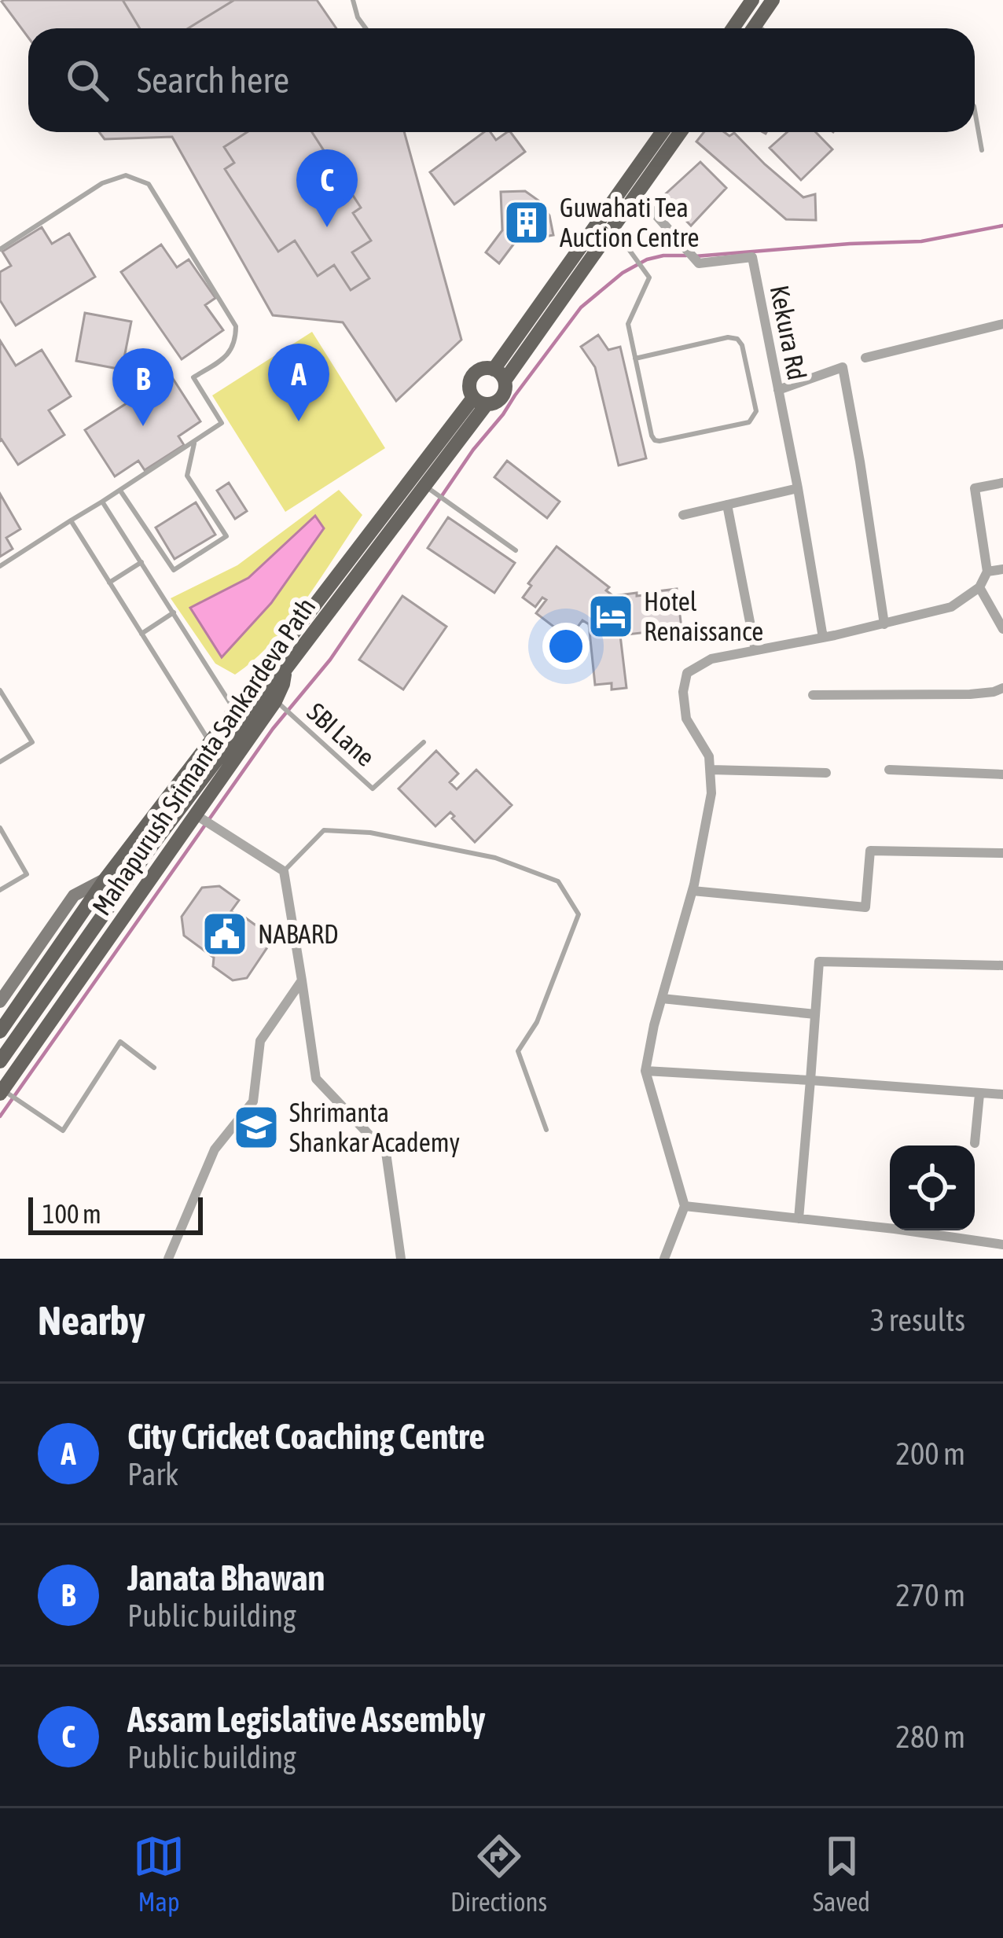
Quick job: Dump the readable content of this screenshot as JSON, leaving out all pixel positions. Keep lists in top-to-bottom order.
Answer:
{
  "streets": {
    "main road": ["Mahapurush Srimanta Sankardeva Path"],
    "street": ["Kekura Rd"],
    "lane": ["SBI Lane"]
  },
  "crossings": [
    ["SBI Lane", "Mahapurush Srimanta Sankardeva Path"]
  ],
  "places": {
    "building": ["Guwahati Tea Auction Centre"],
    "hotel": ["Hotel Renaissance"],
    "public building": ["NABARD"],
    "school or university": ["Shrimanta Shankar Academy"]
  },
  "scale_bar": "100 m",
  "page": {
    "search": "Search here",
    "pins": ["C", "A", "B"],
    "scale": "100 m",
    "heading": ["Nearby", "3 results"],
    "list": [
      {
        "mark": "A",
        "name": "City Cricket Coaching Centre",
        "note": "Park",
        "value": "200 m"
      },
      {
        "mark": "B",
        "name": "Janata Bhawan",
        "note": "Public building",
        "value": "270 m"
      },
      {
        "mark": "C",
        "name": "Assam Legislative Assembly",
        "note": "Public building",
        "value": "280 m"
      }
    ],
    "nav": ["Map", "Directions", "Saved"]
  }
}
